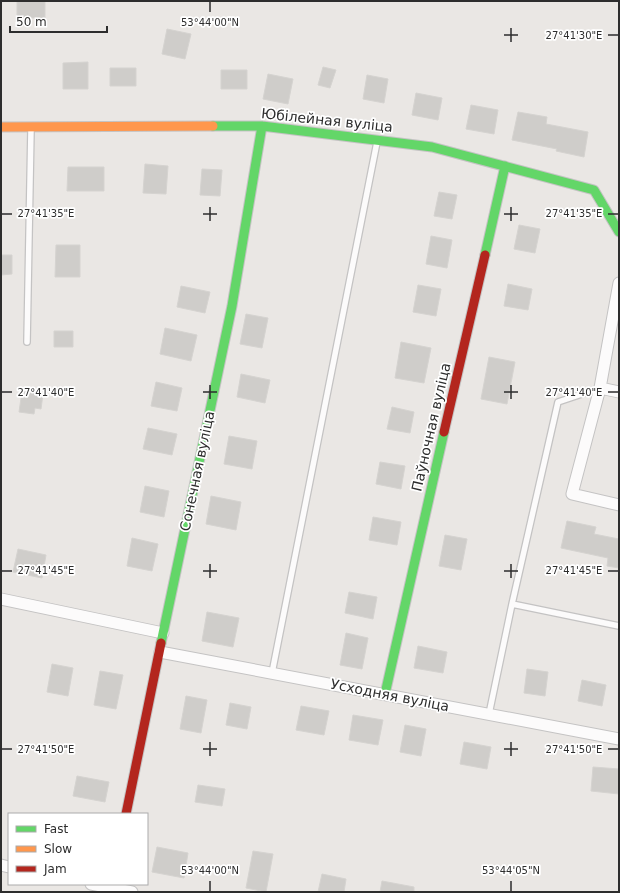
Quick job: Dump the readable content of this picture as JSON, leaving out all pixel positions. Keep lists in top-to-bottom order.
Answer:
{
  "streets": {
    "street": [
      "Юбілейная вуліца",
      "Паўночная вуліца",
      "Сонечная вуліца",
      "Усходняя вуліца"
    ]
  },
  "crossings": [
    ["Юбілейная вуліца", "Паўночная вуліца"],
    ["Юбілейная вуліца", "Сонечная вуліца"],
    ["Паўночная вуліца", "Усходняя вуліца"],
    ["Сонечная вуліца", "Усходняя вуліца"]
  ],
  "legend": ["Fast", "Slow", "Jam"],
  "scale_bar": "50 m",
  "coordinates": [
    "53°44'00\"N",
    "27°41'30\"E",
    "27°41'35\"E",
    "27°41'40\"E",
    "27°41'45\"E",
    "27°41'50\"E",
    "53°44'05\"N"
  ]
}
